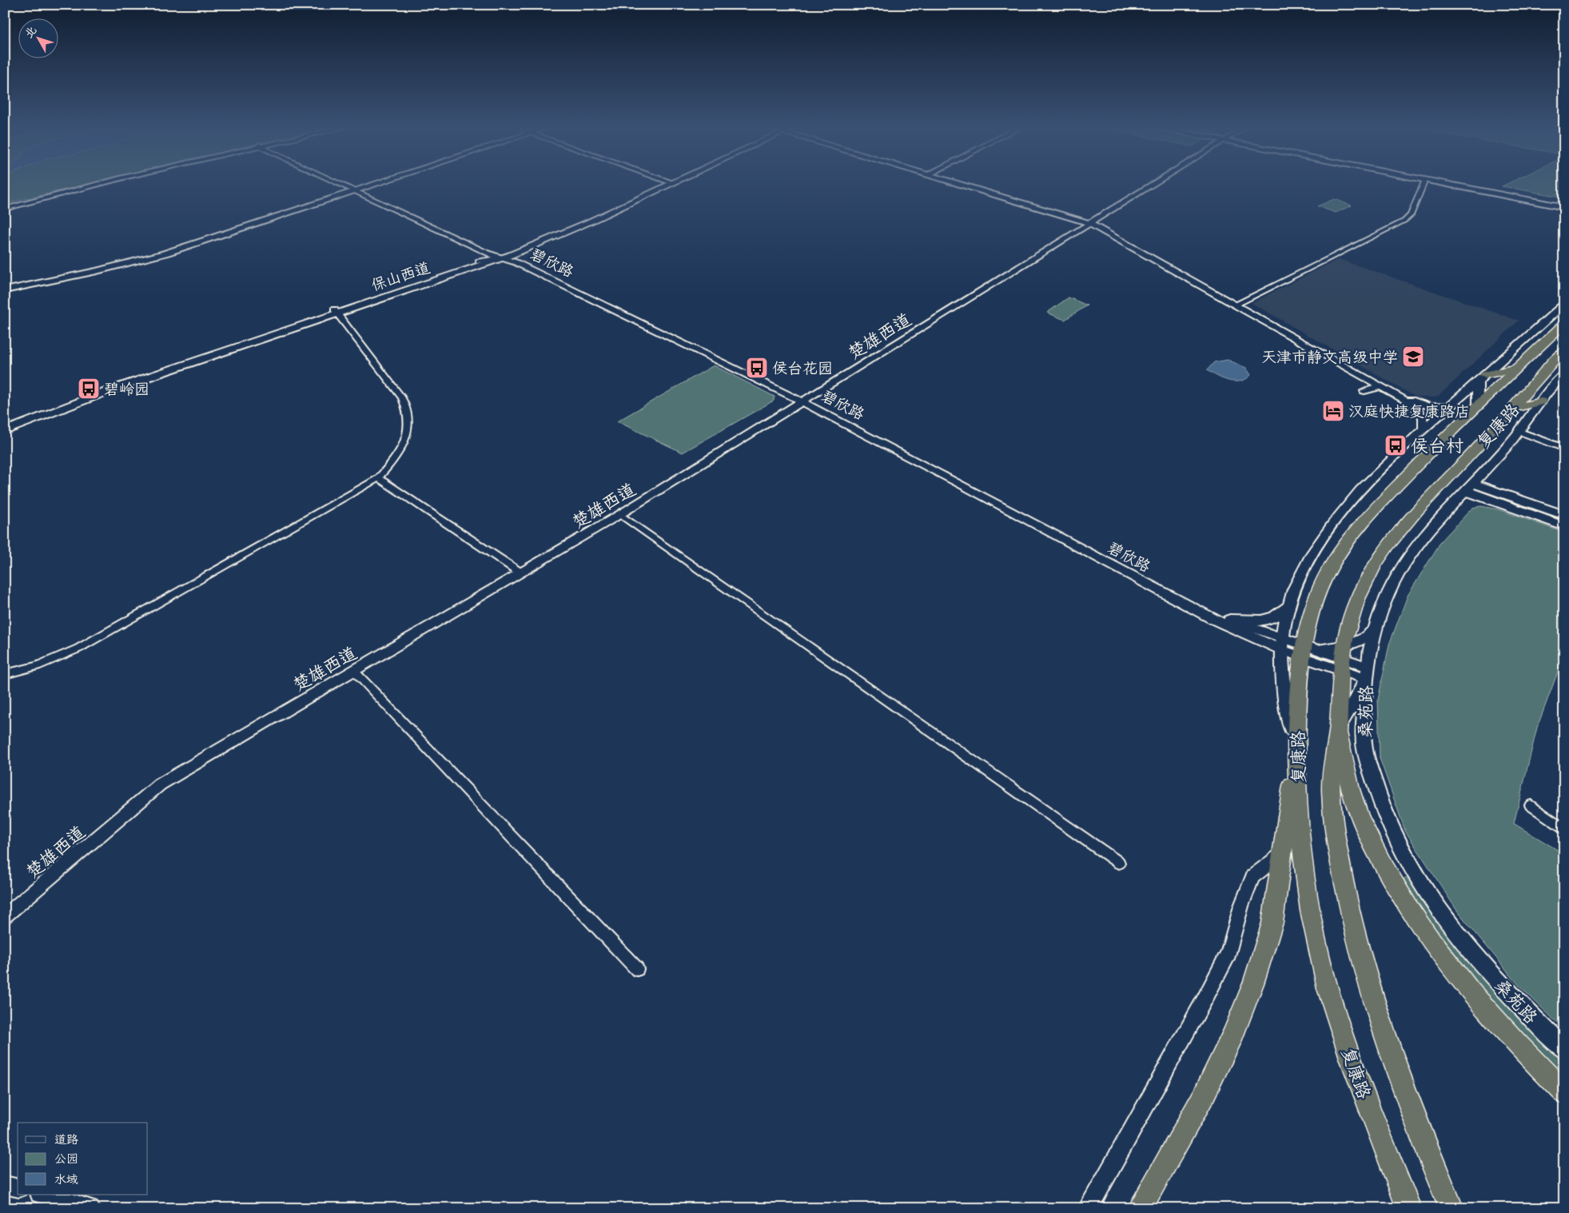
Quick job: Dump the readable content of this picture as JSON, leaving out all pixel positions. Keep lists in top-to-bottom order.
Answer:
{
  "streets": {
    "highway": ["复康路"],
    "main road": ["保山西道", "桑苑路"],
    "street": ["碧欣路", "楚雄西道"]
  },
  "crossings": [
    ["碧欣路", "保山西道"],
    ["碧欣路", "楚雄西道"],
    ["碧欣路", "复康路"],
    ["碧欣路", "桑苑路"]
  ],
  "places": {
    "school or university": ["天津市静文高级中学"],
    "bus stop": ["侯台花园", "碧岭园", "侯台村"],
    "hotel": ["汉庭快捷复康路店"]
  },
  "legend": ["道路", "公园", "水域"],
  "north": "top left"
}
